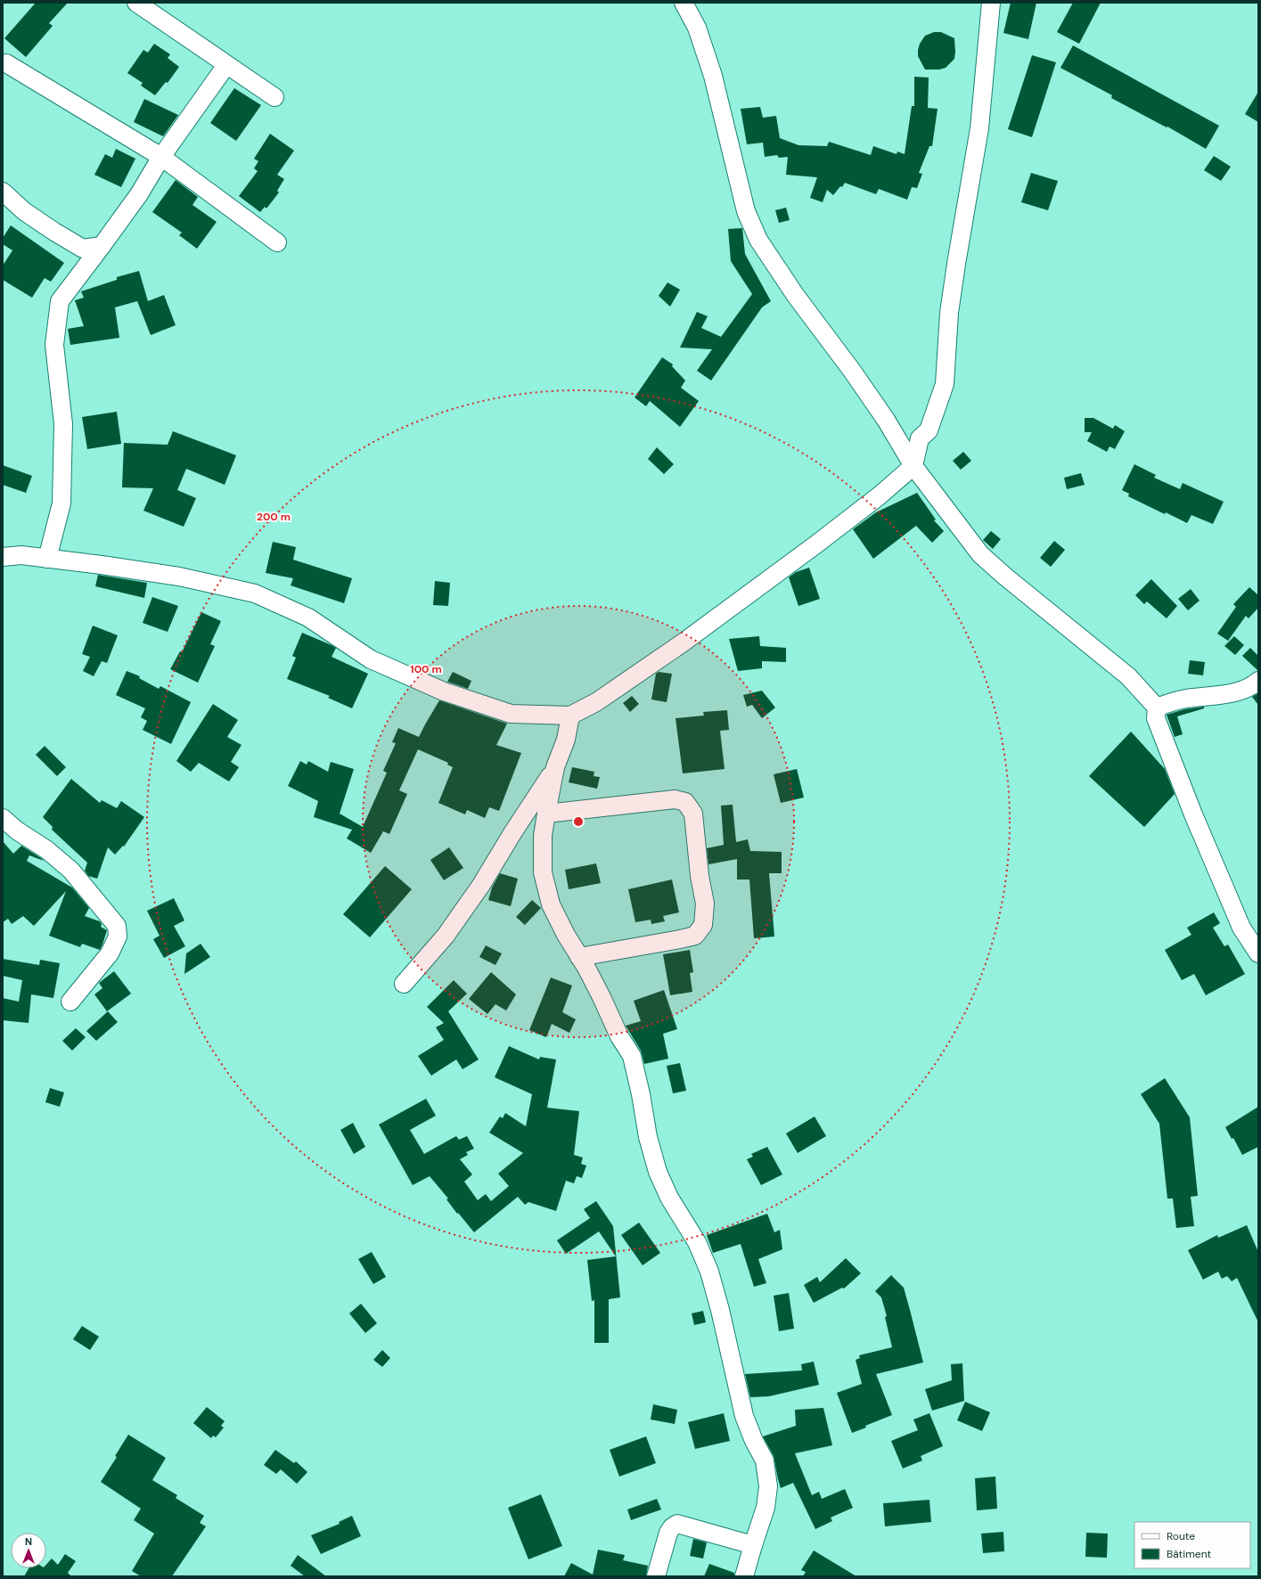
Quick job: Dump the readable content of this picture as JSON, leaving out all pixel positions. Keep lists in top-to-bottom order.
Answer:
{
  "legend": ["Route", "Bâtiment"],
  "north": "top",
  "rings": ["200 m", "100 m"]
}
